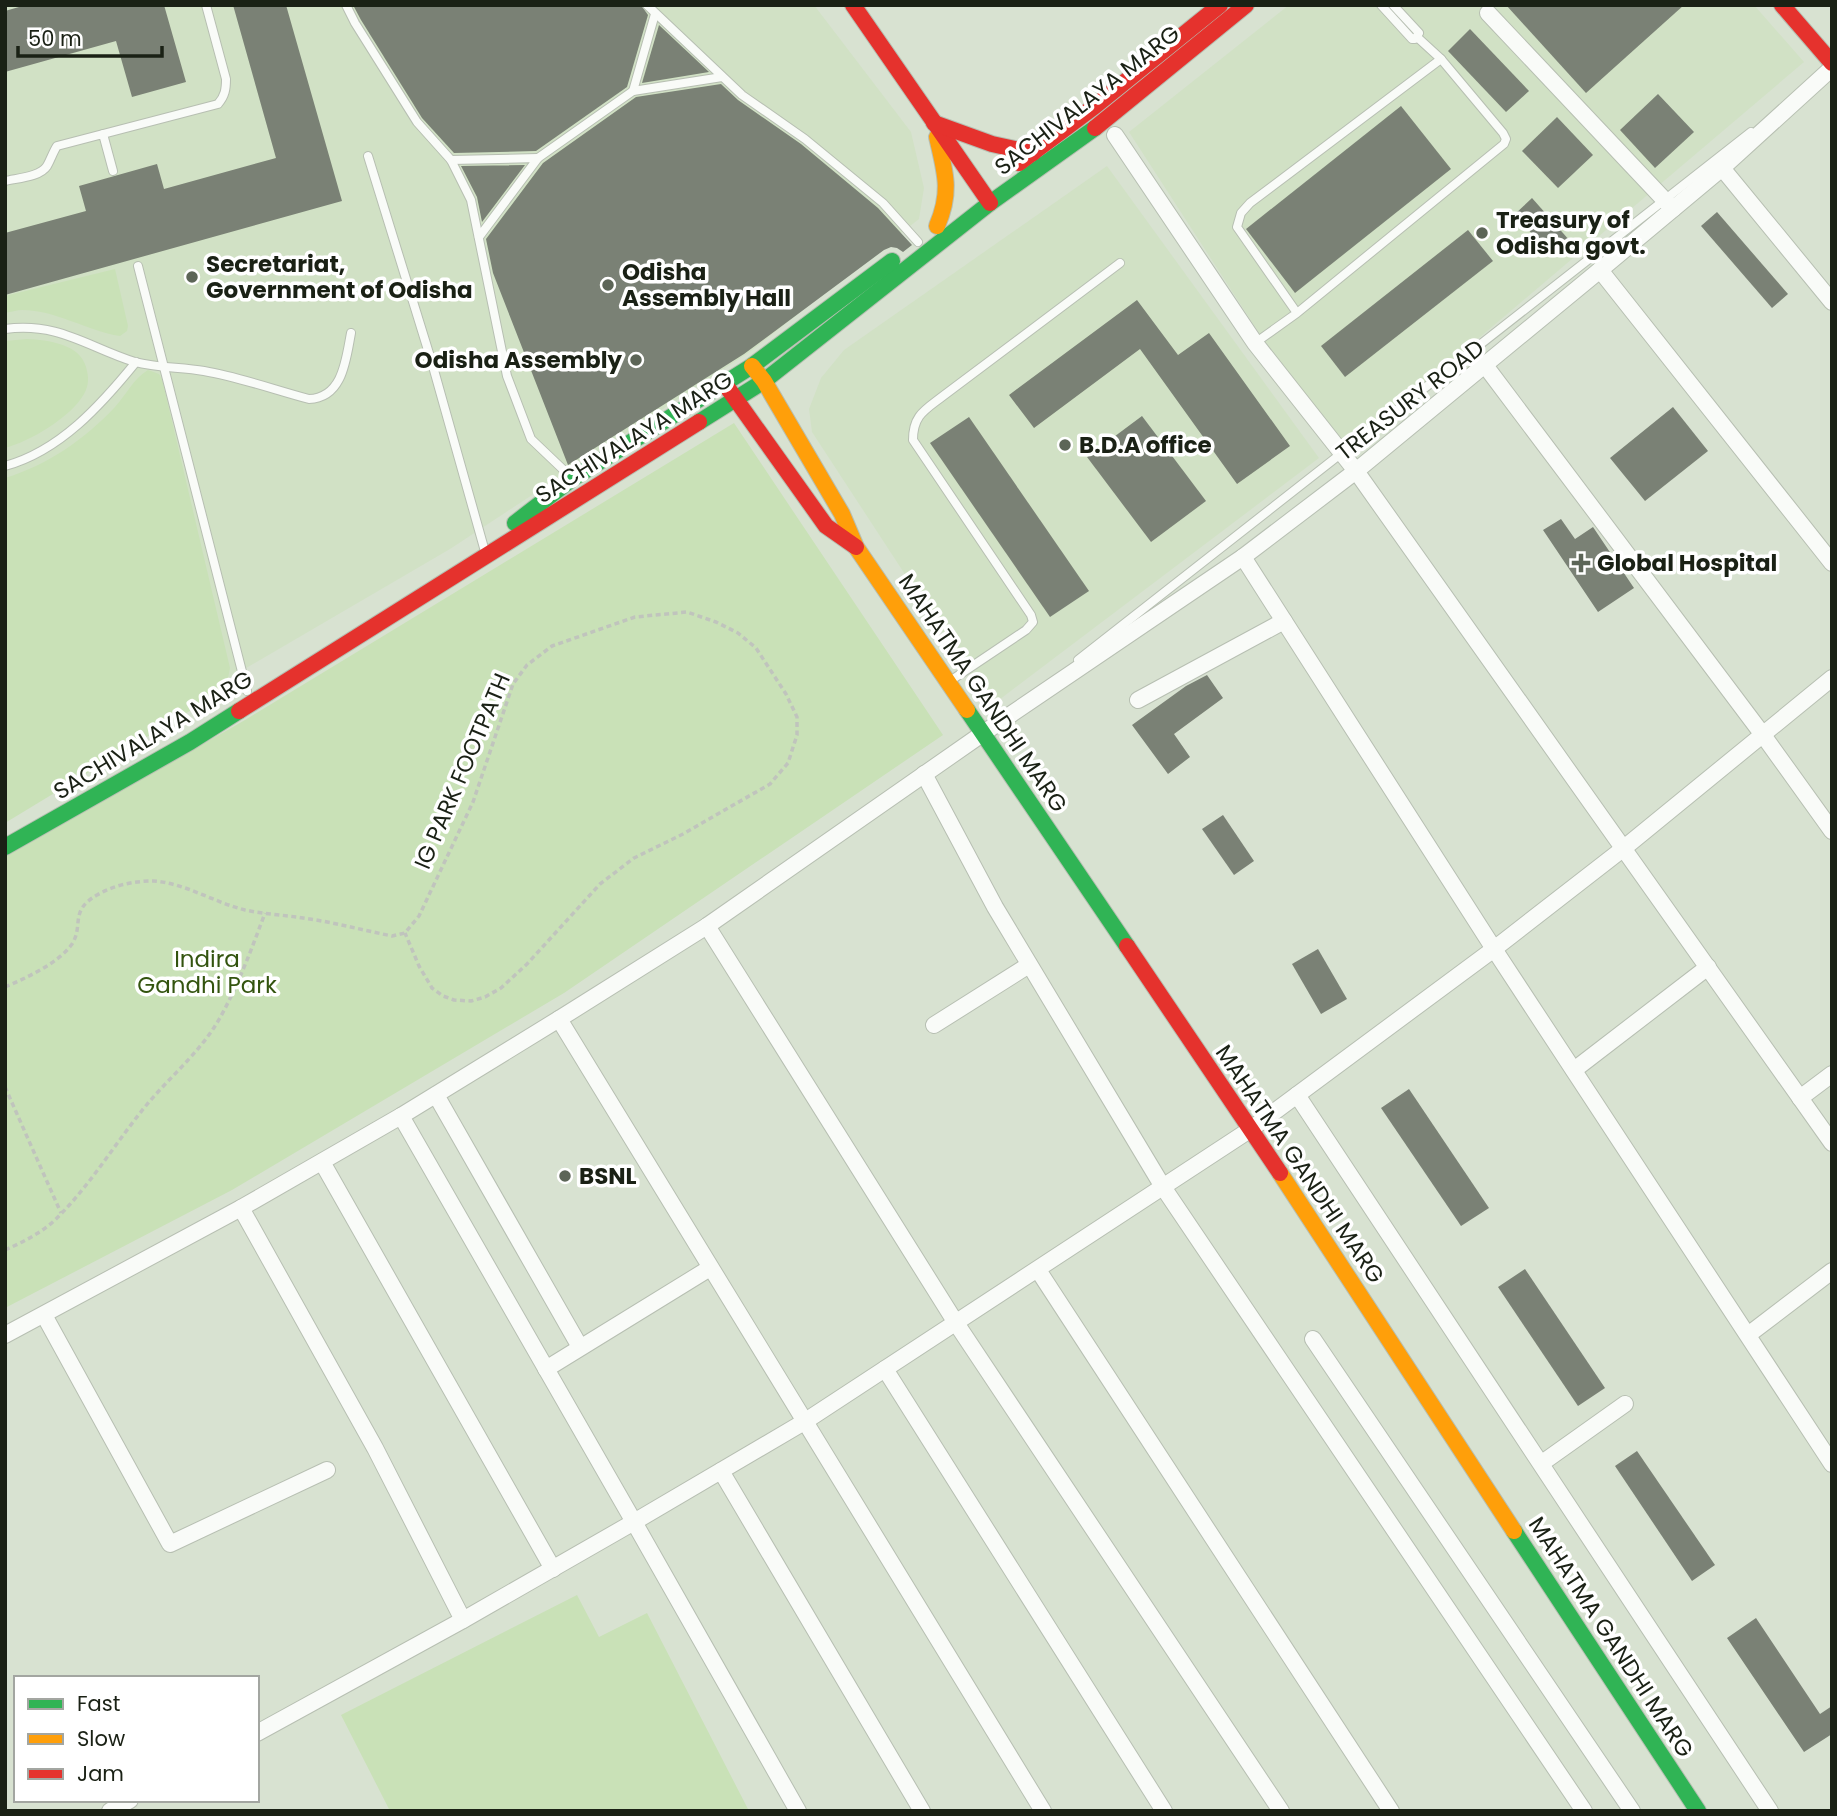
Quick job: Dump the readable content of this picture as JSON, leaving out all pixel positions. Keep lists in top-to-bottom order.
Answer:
{
  "streets": {
    "street": ["SACHIVALAYA MARG", "MAHATMA GANDHI MARG"],
    "lane": ["TREASURY ROAD"],
    "path": ["IG PARK FOOTPATH"]
  },
  "crossings": [
    ["SACHIVALAYA MARG", "MAHATMA GANDHI MARG"],
    ["TREASURY ROAD", "MAHATMA GANDHI MARG"]
  ],
  "parks": ["Indira Gandhi Park"],
  "places": {
    "other": [
      "Treasury of Odisha govt.",
      "Secretariat, Government of Odisha",
      "Odisha Assembly Hall",
      "Odisha Assembly",
      "B.D.A office",
      "BSNL"
    ],
    "health": ["Global Hospital"]
  },
  "legend": ["Fast", "Slow", "Jam"],
  "scale_bar": "50 m"
}
